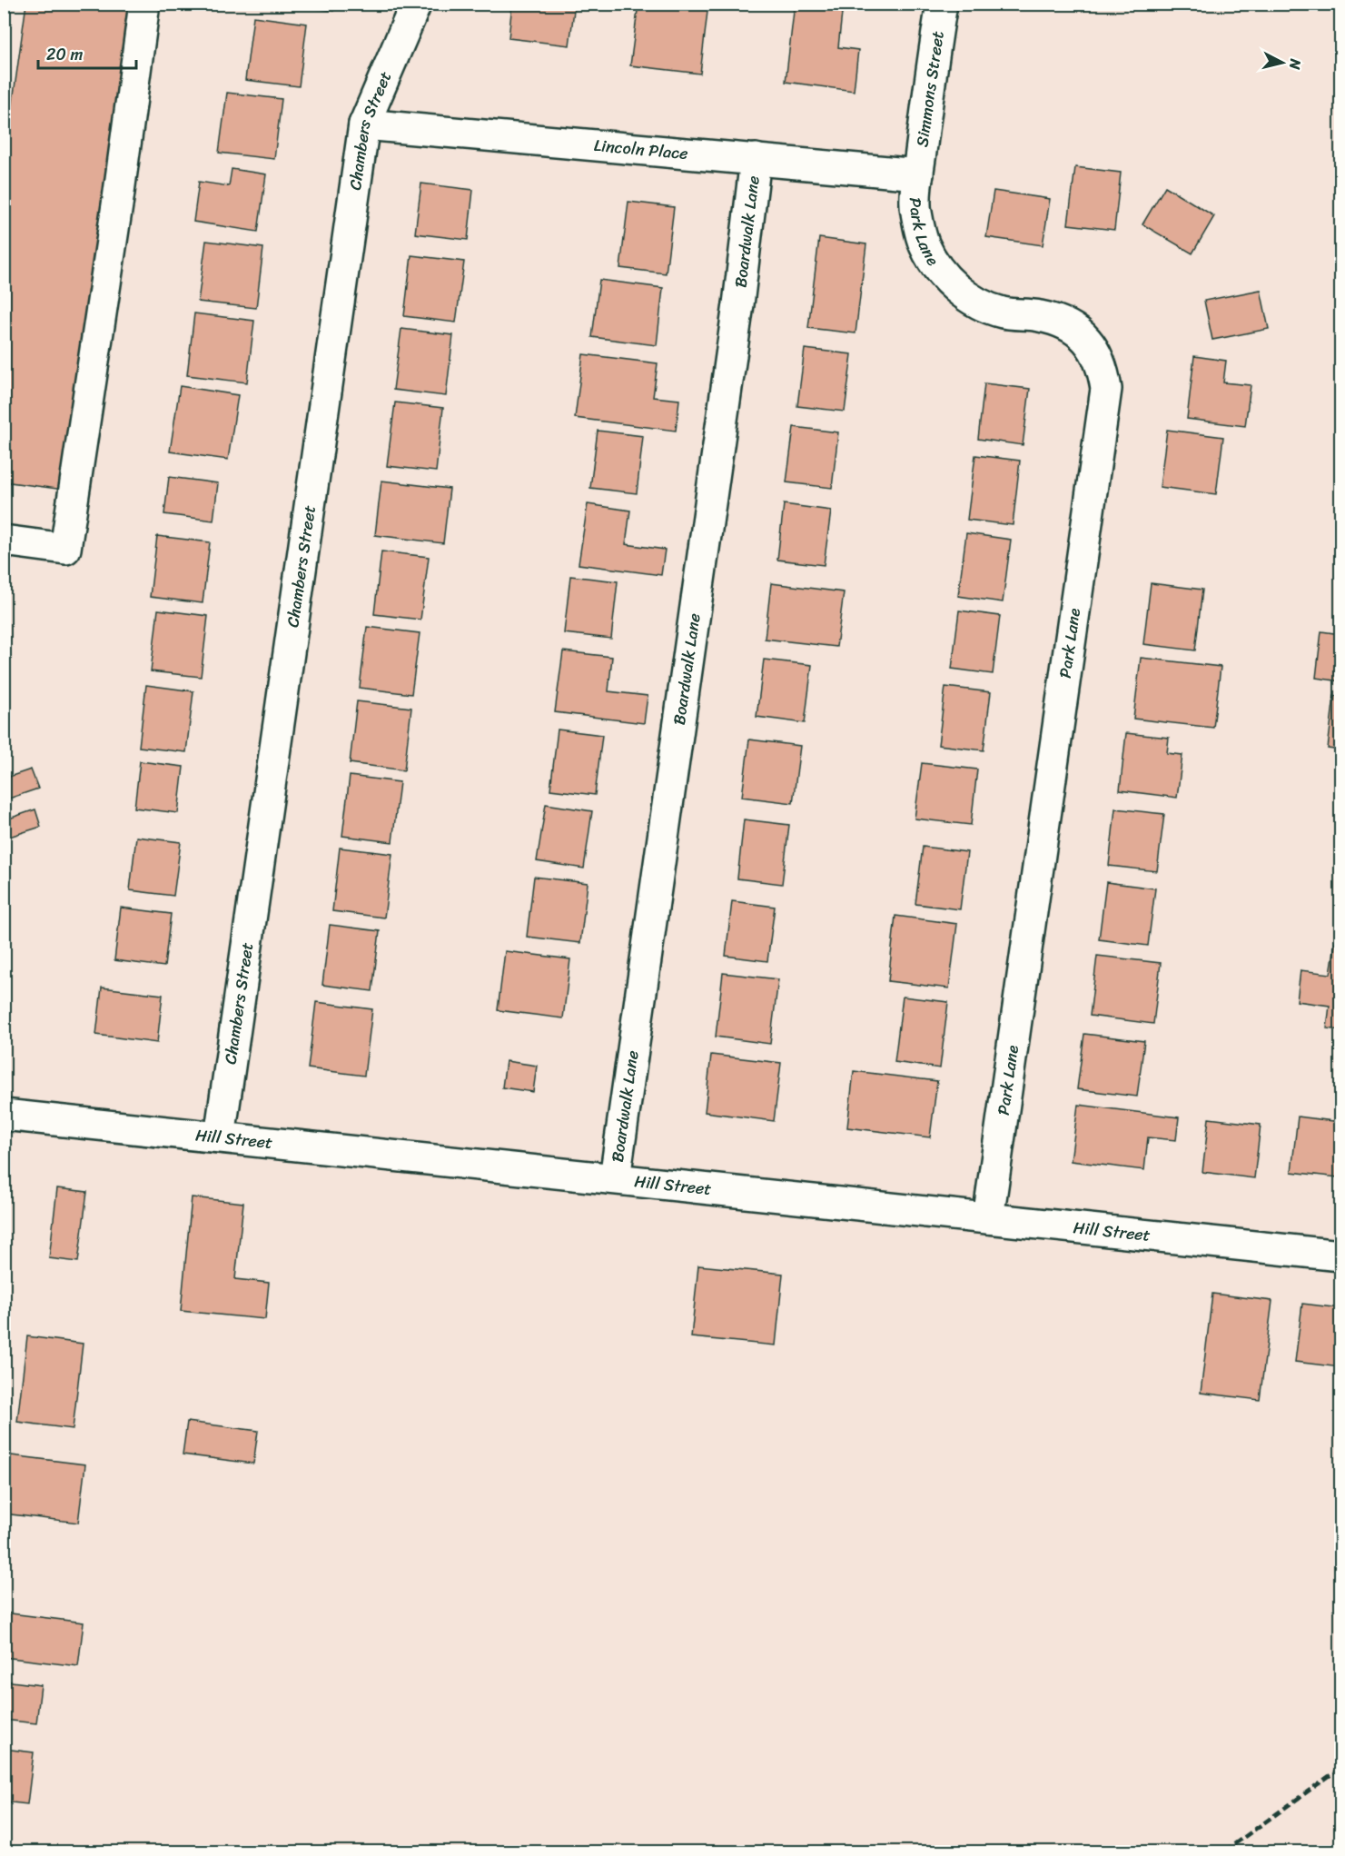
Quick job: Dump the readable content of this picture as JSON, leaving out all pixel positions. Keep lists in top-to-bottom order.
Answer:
{
  "streets": {
    "street": [
      "Simmons Street",
      "Chambers Street",
      "Lincoln Place",
      "Park Lane",
      "Boardwalk Lane",
      "Hill Street"
    ]
  },
  "crossings": [
    ["Simmons Street", "Lincoln Place"],
    ["Simmons Street", "Park Lane"],
    ["Chambers Street", "Lincoln Place"],
    ["Chambers Street", "Hill Street"],
    ["Lincoln Place", "Park Lane"],
    ["Lincoln Place", "Boardwalk Lane"],
    ["Park Lane", "Hill Street"],
    ["Boardwalk Lane", "Hill Street"]
  ],
  "scale_bar": "20 m",
  "north": "right"
}
